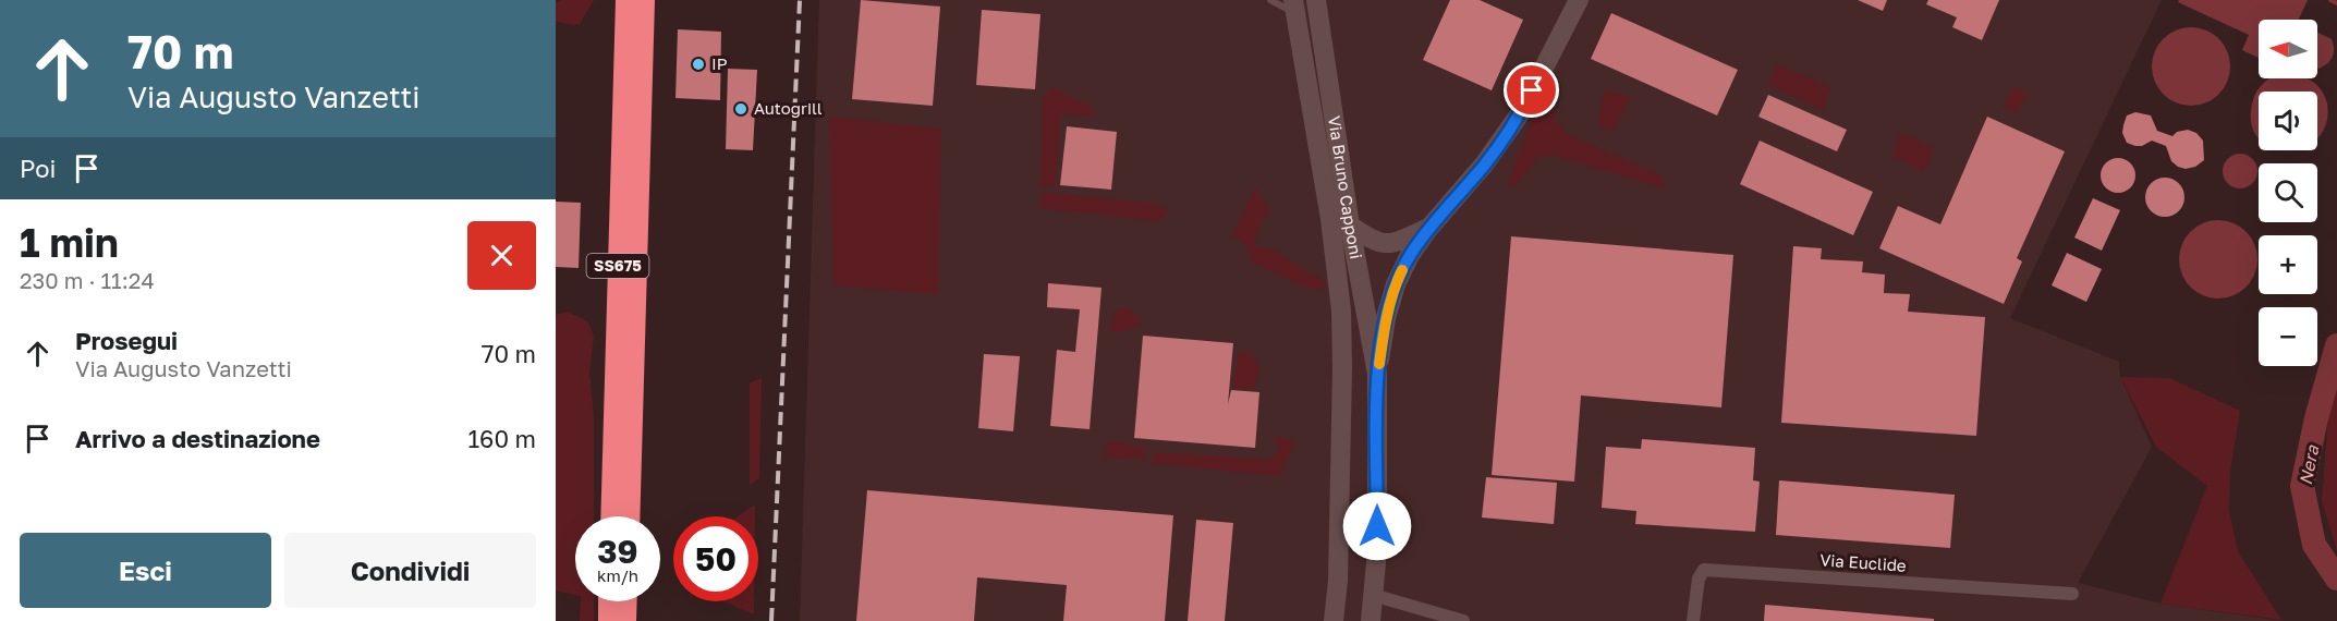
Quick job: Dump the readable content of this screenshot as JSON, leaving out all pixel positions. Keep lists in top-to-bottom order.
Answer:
{
  "streets": {
    "highway": ["SS675"],
    "main road": ["Via Bruno Capponi"],
    "street": ["Via Euclide"]
  },
  "water": ["Nera"],
  "places": ["IP", "Autogrill"],
  "north": "left",
  "page": {
    "turn": ["70 m", "Via Augusto Vanzetti"],
    "map_buttons": ["+", "−"],
    "then": "Poi",
    "heading": ["1 min", "230 m · 11:24"],
    "list": [
      {
        "name": "Prosegui",
        "note": "Via Augusto Vanzetti",
        "value": "70 m"
      },
      {
        "name": "Arrivo a destinazione",
        "value": "160 m"
      }
    ],
    "speed": "39 km/h",
    "limit": "50",
    "buttons": ["Esci", "Condividi"]
  }
}
